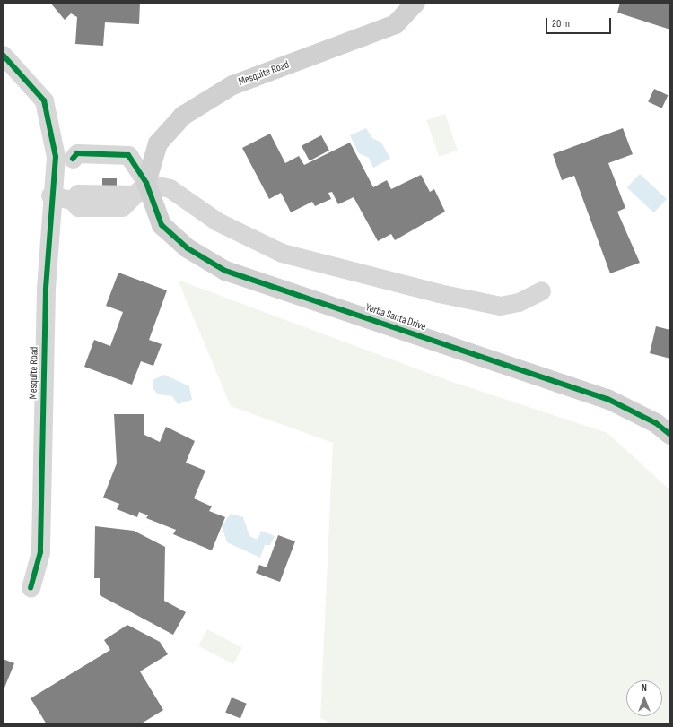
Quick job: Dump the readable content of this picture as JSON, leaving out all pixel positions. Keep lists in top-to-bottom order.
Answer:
{
  "streets": {
    "street": ["Mesquite Road", "Yerba Santa Drive"]
  },
  "crossings": [
    ["Mesquite Road", "Yerba Santa Drive"]
  ],
  "scale_bar": "20 m",
  "north": "top"
}
